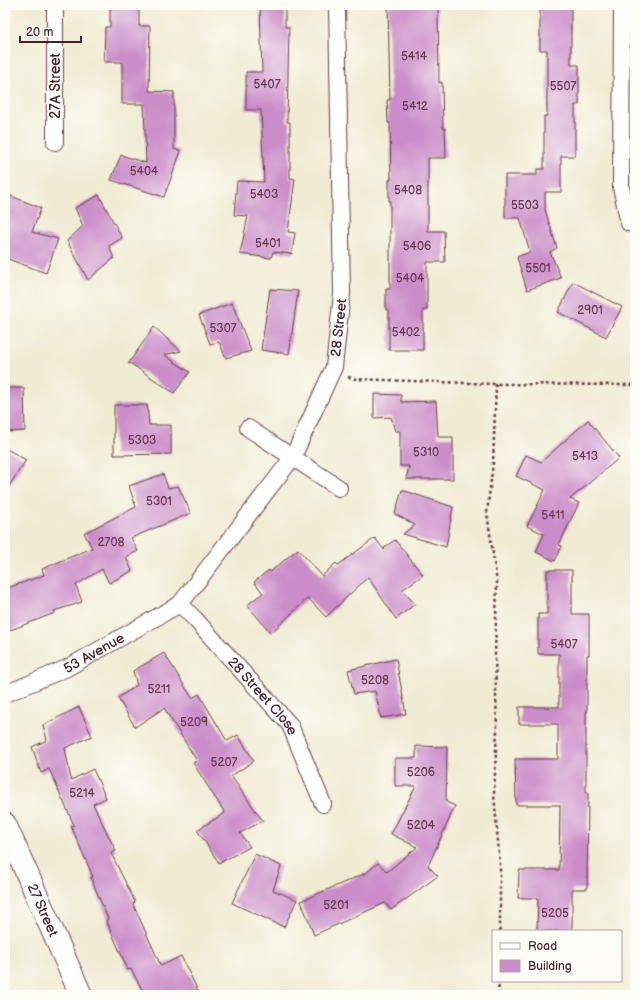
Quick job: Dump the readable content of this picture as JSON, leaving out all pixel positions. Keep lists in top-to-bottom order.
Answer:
{
  "streets": {
    "street": [
      "27A Street",
      "28 Street",
      "53 Avenue",
      "28 Street Close",
      "27 Street"
    ]
  },
  "crossings": [
    ["28 Street", "53 Avenue"],
    ["28 Street", "28 Street Close"],
    ["53 Avenue", "28 Street Close"]
  ],
  "house_numbers": [
    "5414",
    "5407",
    "5507",
    "5412",
    "5404",
    "5408",
    "5403",
    "5503",
    "5401",
    "5406",
    "5501",
    "5404",
    "2901",
    "5307",
    "5402",
    "5303",
    "5310",
    "5413",
    "5301",
    "5411",
    "2708",
    "5407",
    "5208",
    "5211",
    "5209",
    "5207",
    "5206",
    "5214",
    "5204",
    "5201",
    "5205"
  ],
  "legend": ["Road", "Building"],
  "scale_bar": "20 m"
}
